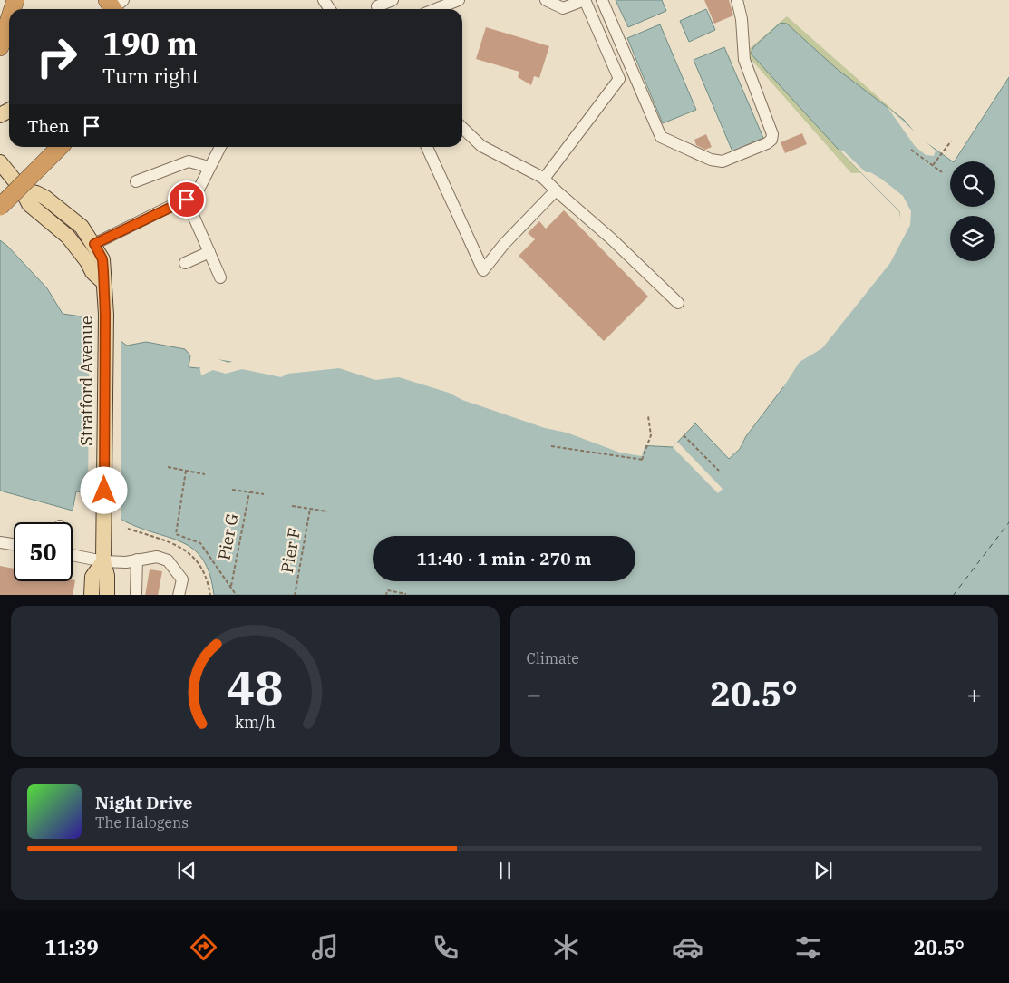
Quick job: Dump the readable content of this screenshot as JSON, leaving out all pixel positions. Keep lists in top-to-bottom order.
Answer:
{
  "streets": {
    "main road": ["Stratford Avenue"],
    "path": ["Pier G", "Pier F"]
  },
  "page": {
    "turn": ["190 m", "Turn right"],
    "then": "Then",
    "limit": "50",
    "trip": "11:40 · 1 min · 270 m",
    "tile": "Climate",
    "heat": ["−", "20.5°", "+"],
    "song": ["Night Drive", "The Halogens"],
    "tabs": ["11:39", "20.5°"],
    "gauge": ["48", "km/h"]
  }
}
